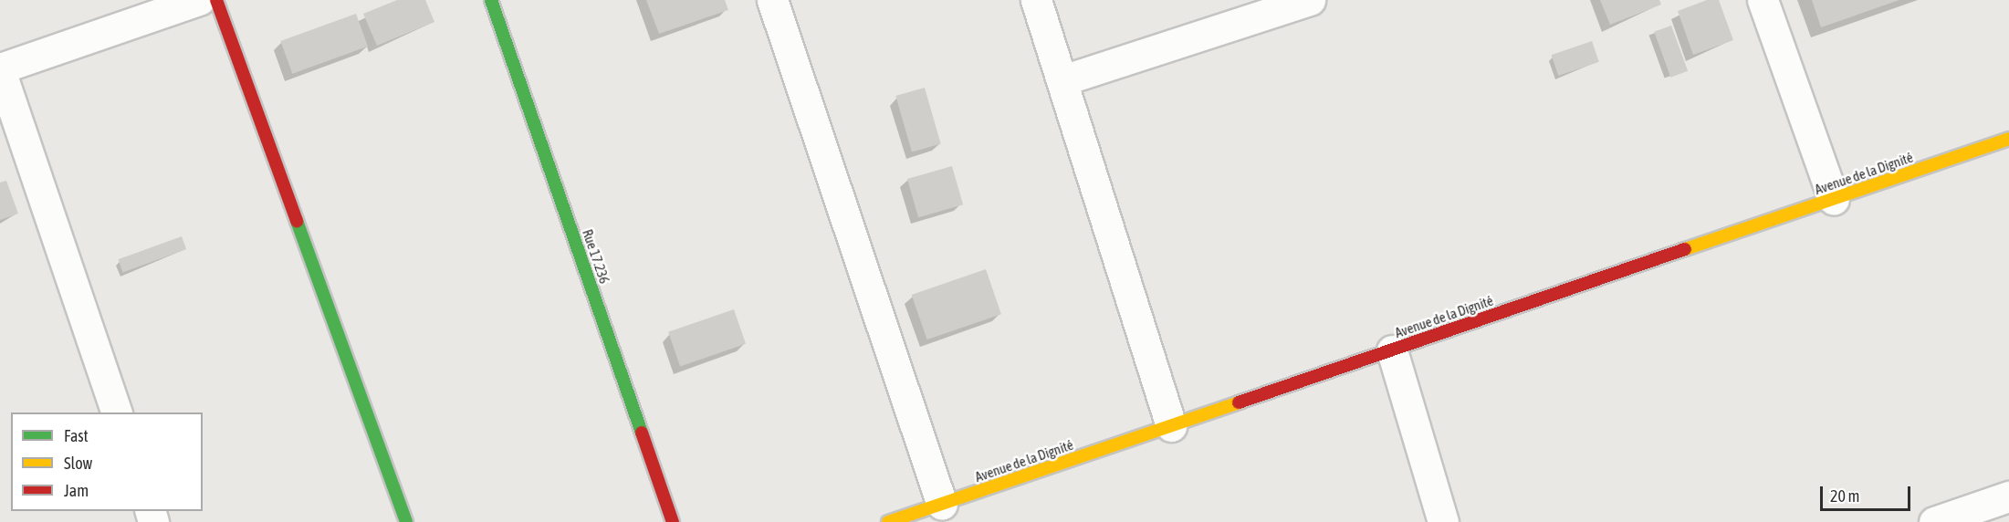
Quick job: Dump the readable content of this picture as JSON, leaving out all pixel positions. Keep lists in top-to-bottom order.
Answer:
{
  "streets": {
    "street": ["Avenue de la Dignité", "Rue 17.236"]
  },
  "legend": ["Fast", "Slow", "Jam"],
  "scale_bar": "20 m"
}
